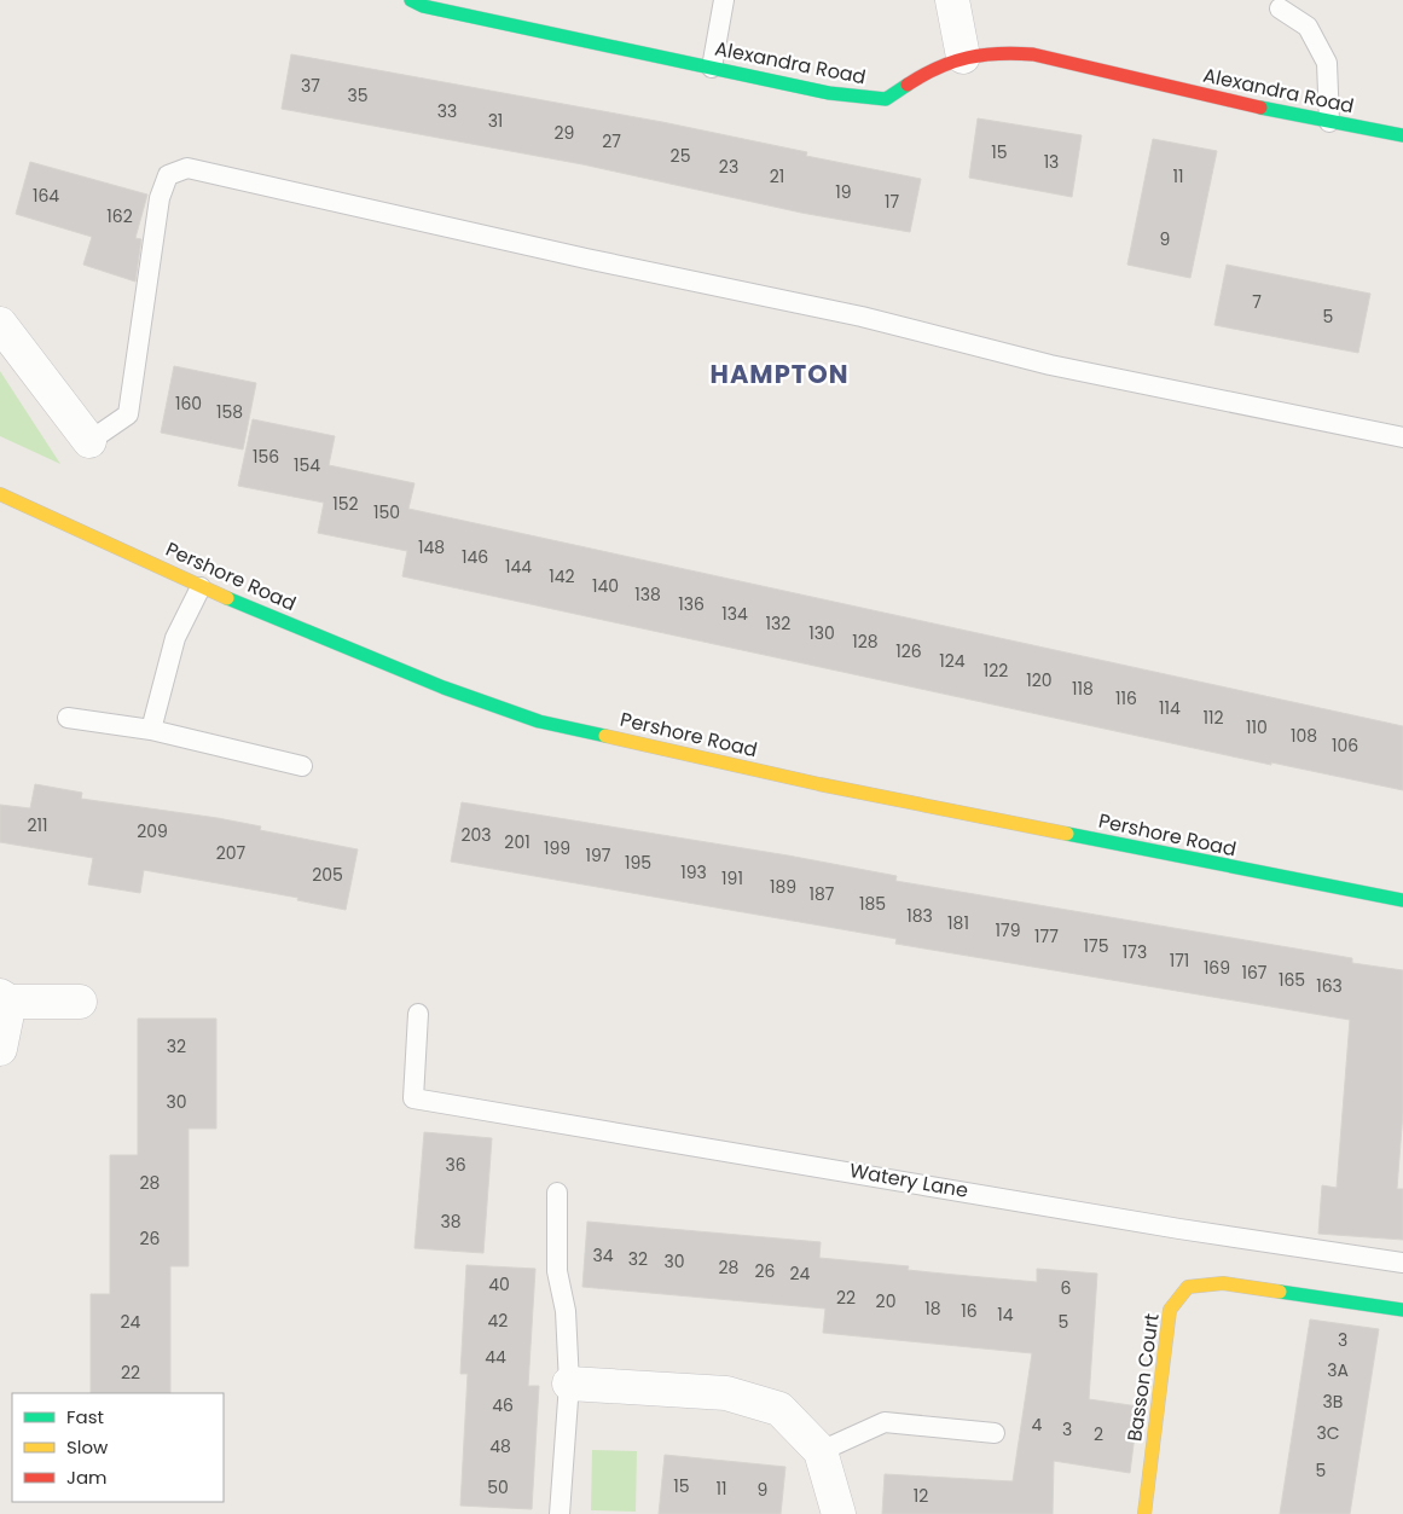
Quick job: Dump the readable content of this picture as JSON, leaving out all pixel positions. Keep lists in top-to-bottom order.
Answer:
{
  "streets": {
    "street": ["Alexandra Road", "Pershore Road", "Basson Court"],
    "lane": ["Watery Lane"]
  },
  "districts": ["HAMPTON"],
  "house_numbers": [
    "37",
    "35",
    "33",
    "31",
    "29",
    "27",
    "15",
    "25",
    "13",
    "23",
    "21",
    "11",
    "19",
    "164",
    "17",
    "162",
    "9",
    "7",
    "5",
    "160",
    "158",
    "156",
    "154",
    "152",
    "150",
    "148",
    "146",
    "144",
    "142",
    "140",
    "138",
    "136",
    "134",
    "132",
    "130",
    "128",
    "126",
    "124",
    "122",
    "120",
    "118",
    "116",
    "114",
    "112",
    "110",
    "108",
    "106",
    "211",
    "209",
    "203",
    "201",
    "199",
    "207",
    "197",
    "195",
    "193",
    "205",
    "191",
    "189",
    "187",
    "185",
    "183",
    "181",
    "179",
    "177",
    "175",
    "173",
    "171",
    "169",
    "167",
    "165",
    "163",
    "32",
    "30",
    "36",
    "28",
    "38",
    "26",
    "34",
    "32",
    "30",
    "28",
    "26",
    "24",
    "40",
    "6",
    "22",
    "20",
    "18",
    "16",
    "14",
    "42",
    "24",
    "5",
    "3",
    "44",
    "3A",
    "22",
    "3B",
    "46",
    "4",
    "3",
    "3C",
    "2",
    "48",
    "5",
    "15",
    "50",
    "11",
    "9",
    "12"
  ],
  "legend": ["Fast", "Slow", "Jam"]
}
